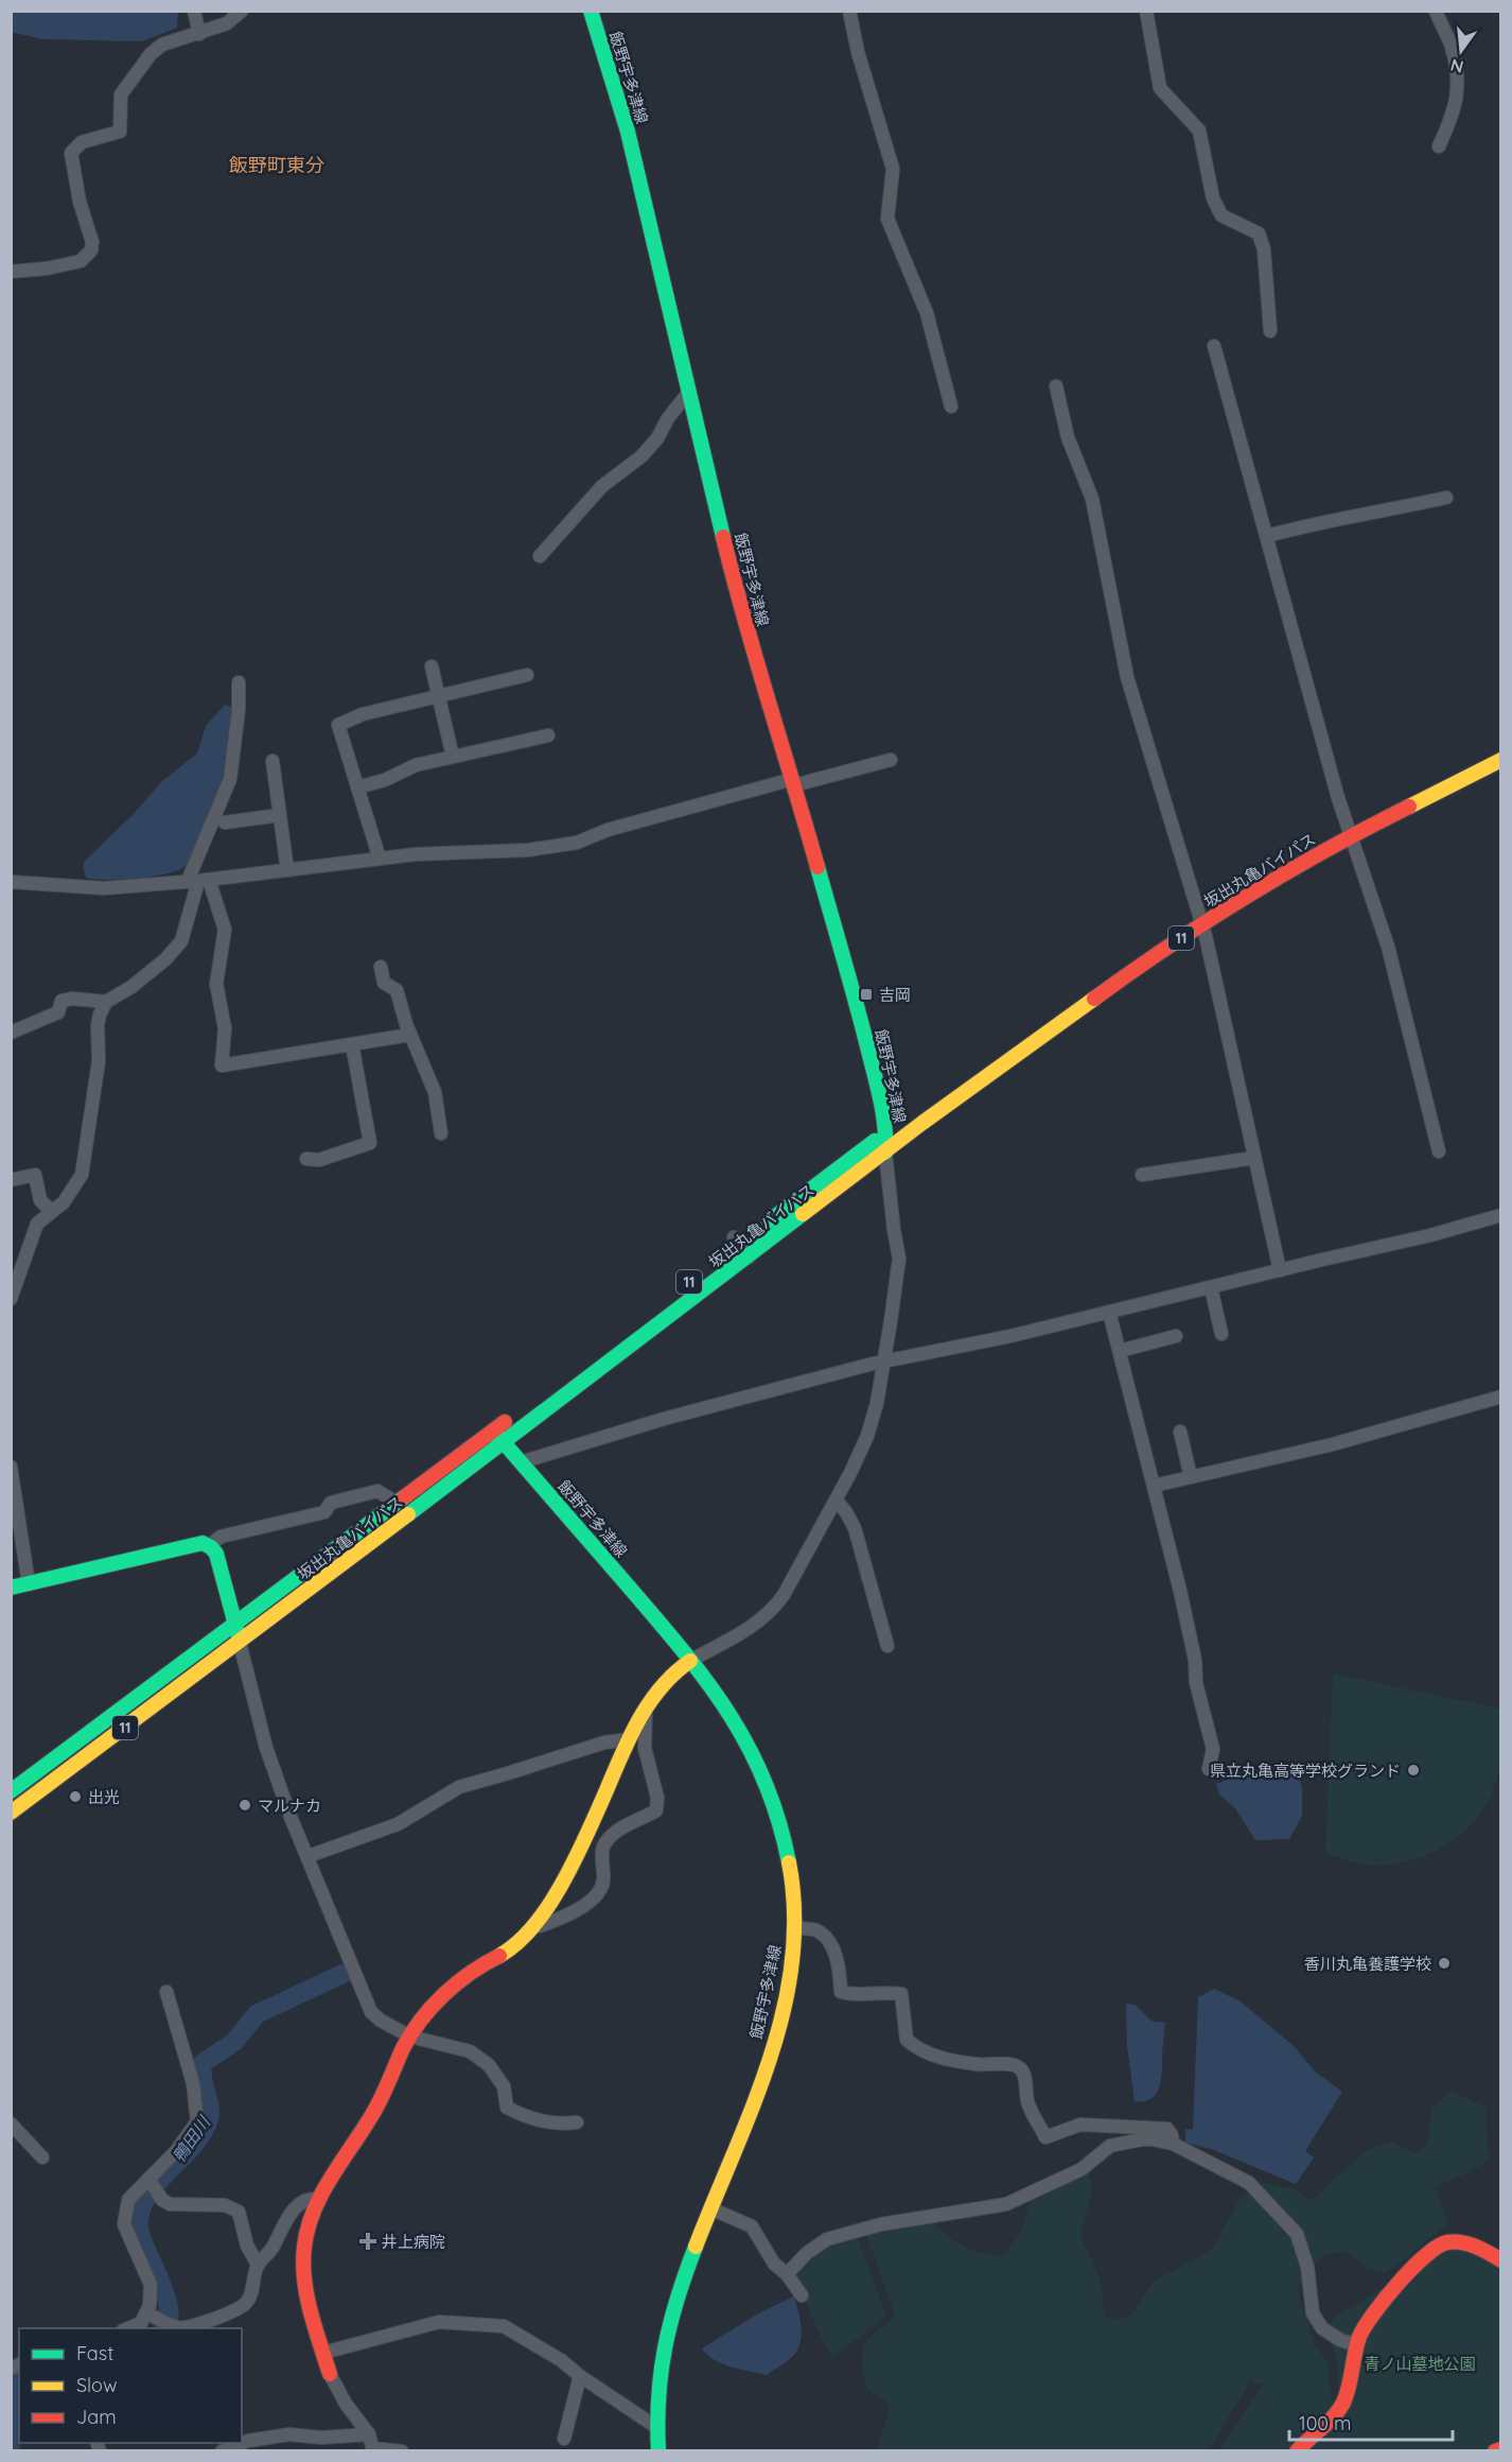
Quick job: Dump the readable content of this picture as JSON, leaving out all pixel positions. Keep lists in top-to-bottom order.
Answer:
{
  "streets": {
    "main road": ["飯野宇多津線", "坂出丸亀バイパス", "11"]
  },
  "crossings": [
    ["飯野宇多津線", "坂出丸亀バイパス"]
  ],
  "districts": ["飯野町東分"],
  "water": ["鴨田川"],
  "parks": ["青ノ山墓地公園"],
  "places": {
    "transit": ["吉岡"],
    "other": [
      "県立丸亀高等学校グランド",
      "出光",
      "マルナカ",
      "香川丸亀養護学校"
    ],
    "health": ["井上病院"]
  },
  "legend": ["Fast", "Slow", "Jam"],
  "scale_bar": "100 m",
  "north": "bottom"
}
